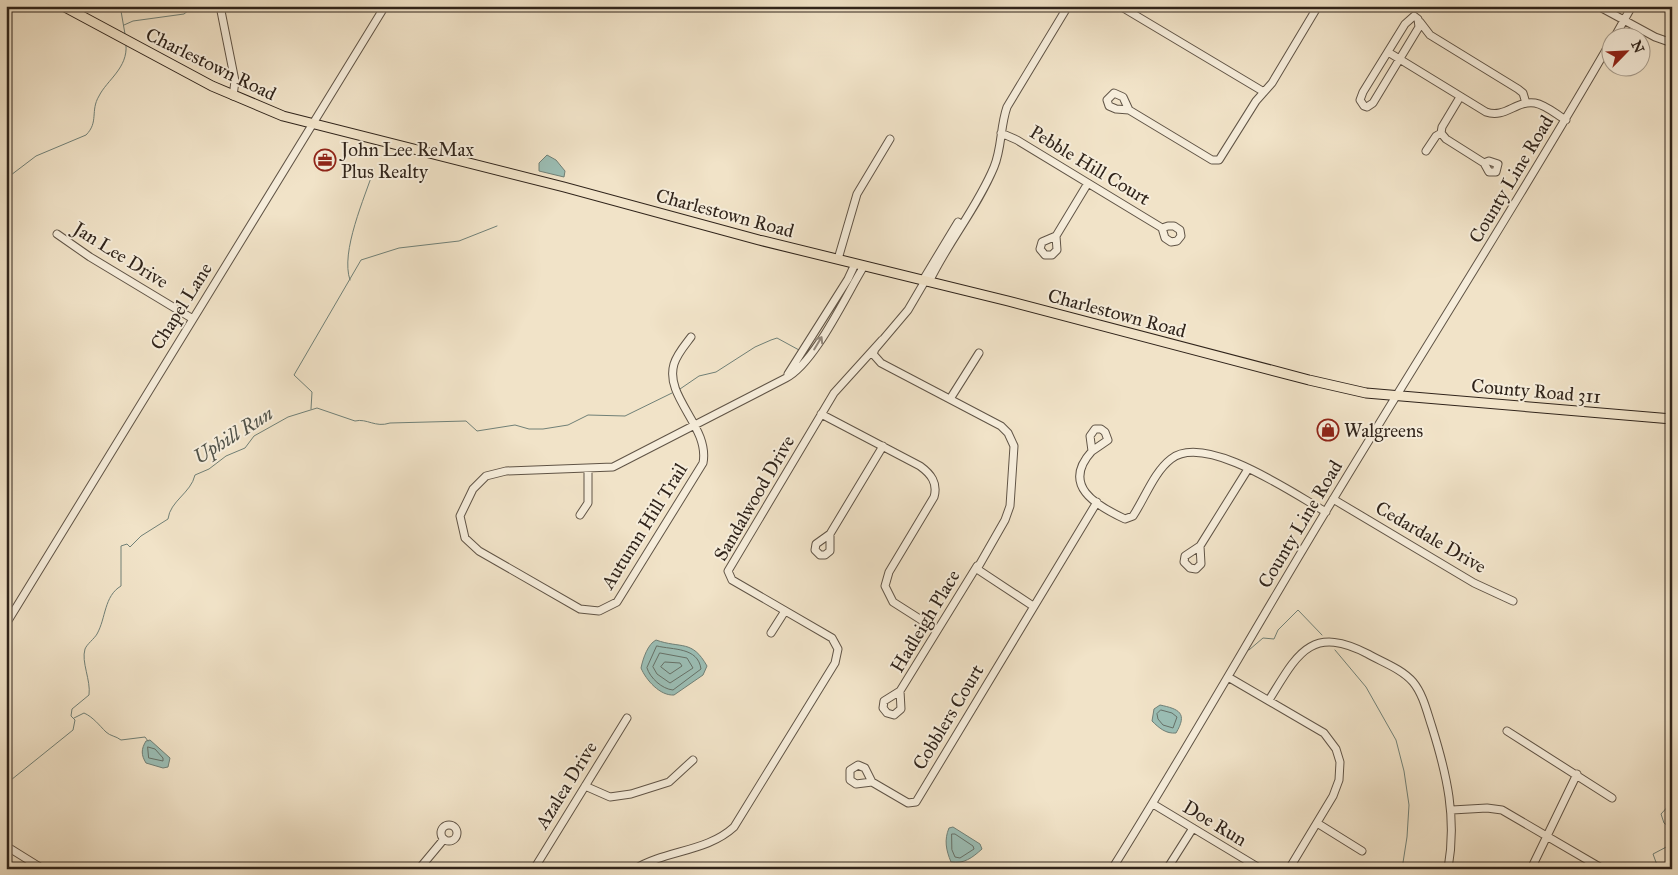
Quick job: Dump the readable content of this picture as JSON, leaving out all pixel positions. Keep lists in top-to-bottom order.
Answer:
{
  "streets": {
    "main road": ["Charlestown Road", "County Road 311"],
    "street": [
      "Pebble Hill Court",
      "County Line Road",
      "Jan Lee Drive",
      "Chapel Lane",
      "Sandalwood Drive",
      "Autumn Hill Trail",
      "Cedardale Drive",
      "Hadleigh Place",
      "Cobblers Court",
      "Azalea Drive",
      "Doe Run"
    ]
  },
  "crossings": [
    ["Charlestown Road", "County Line Road"],
    ["Charlestown Road", "Chapel Lane"],
    ["Charlestown Road", "County Road 311"],
    ["Charlestown Road", "Sandalwood Drive"],
    ["Charlestown Road", "Autumn Hill Trail"],
    ["Pebble Hill Court", "Sandalwood Drive"],
    ["County Line Road", "County Road 311"],
    ["County Line Road", "Cedardale Drive"],
    ["County Line Road", "Doe Run"],
    ["Jan Lee Drive", "Chapel Lane"],
    ["Sandalwood Drive", "Hadleigh Place"]
  ],
  "water": ["Uphill Run"],
  "places": {
    "office": ["John Lee ReMax Plus Realty"],
    "shop": ["Walgreens"]
  },
  "north": "top right"
}
